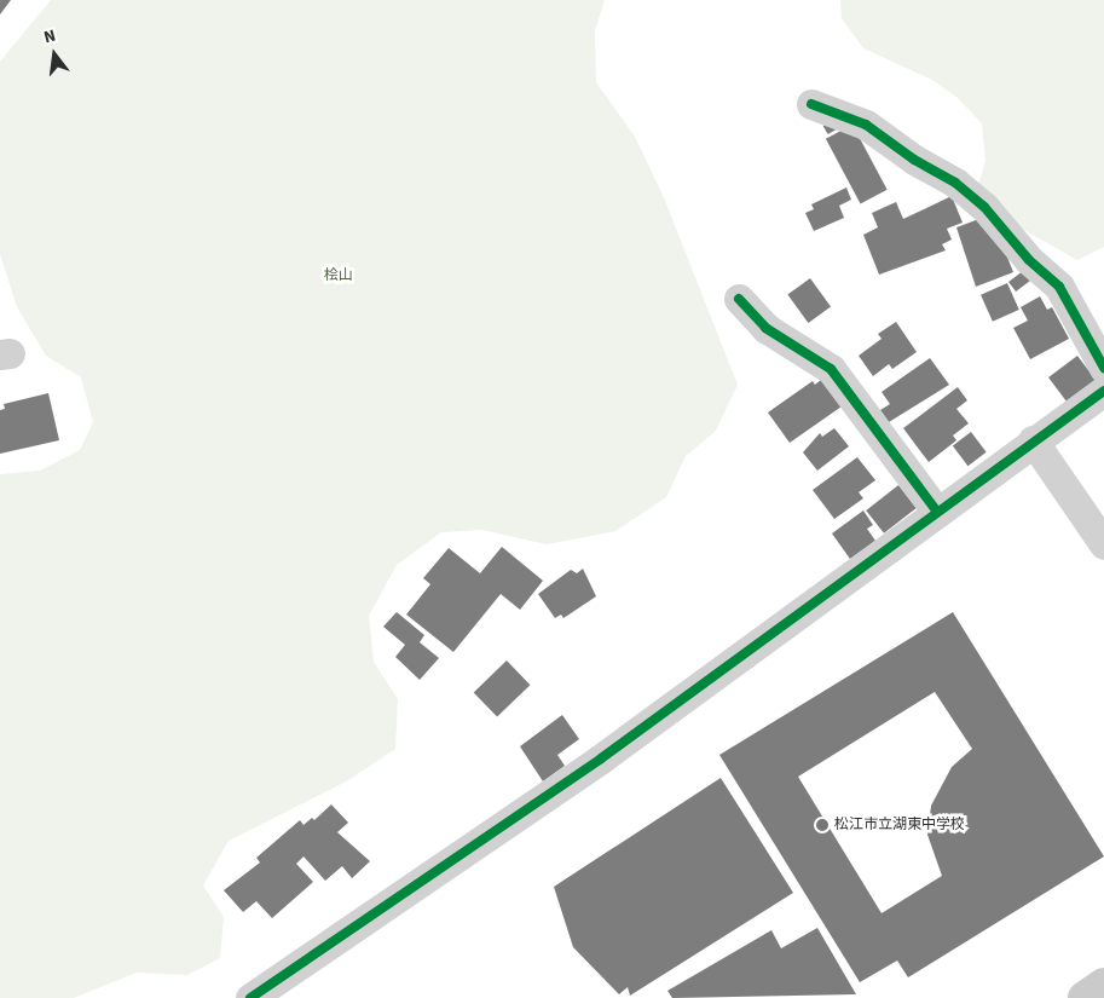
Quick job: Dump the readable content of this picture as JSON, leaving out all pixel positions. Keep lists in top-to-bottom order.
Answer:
{
  "parks": ["桧山"],
  "places": ["松江市立湖東中学校"],
  "north": "top"
}
